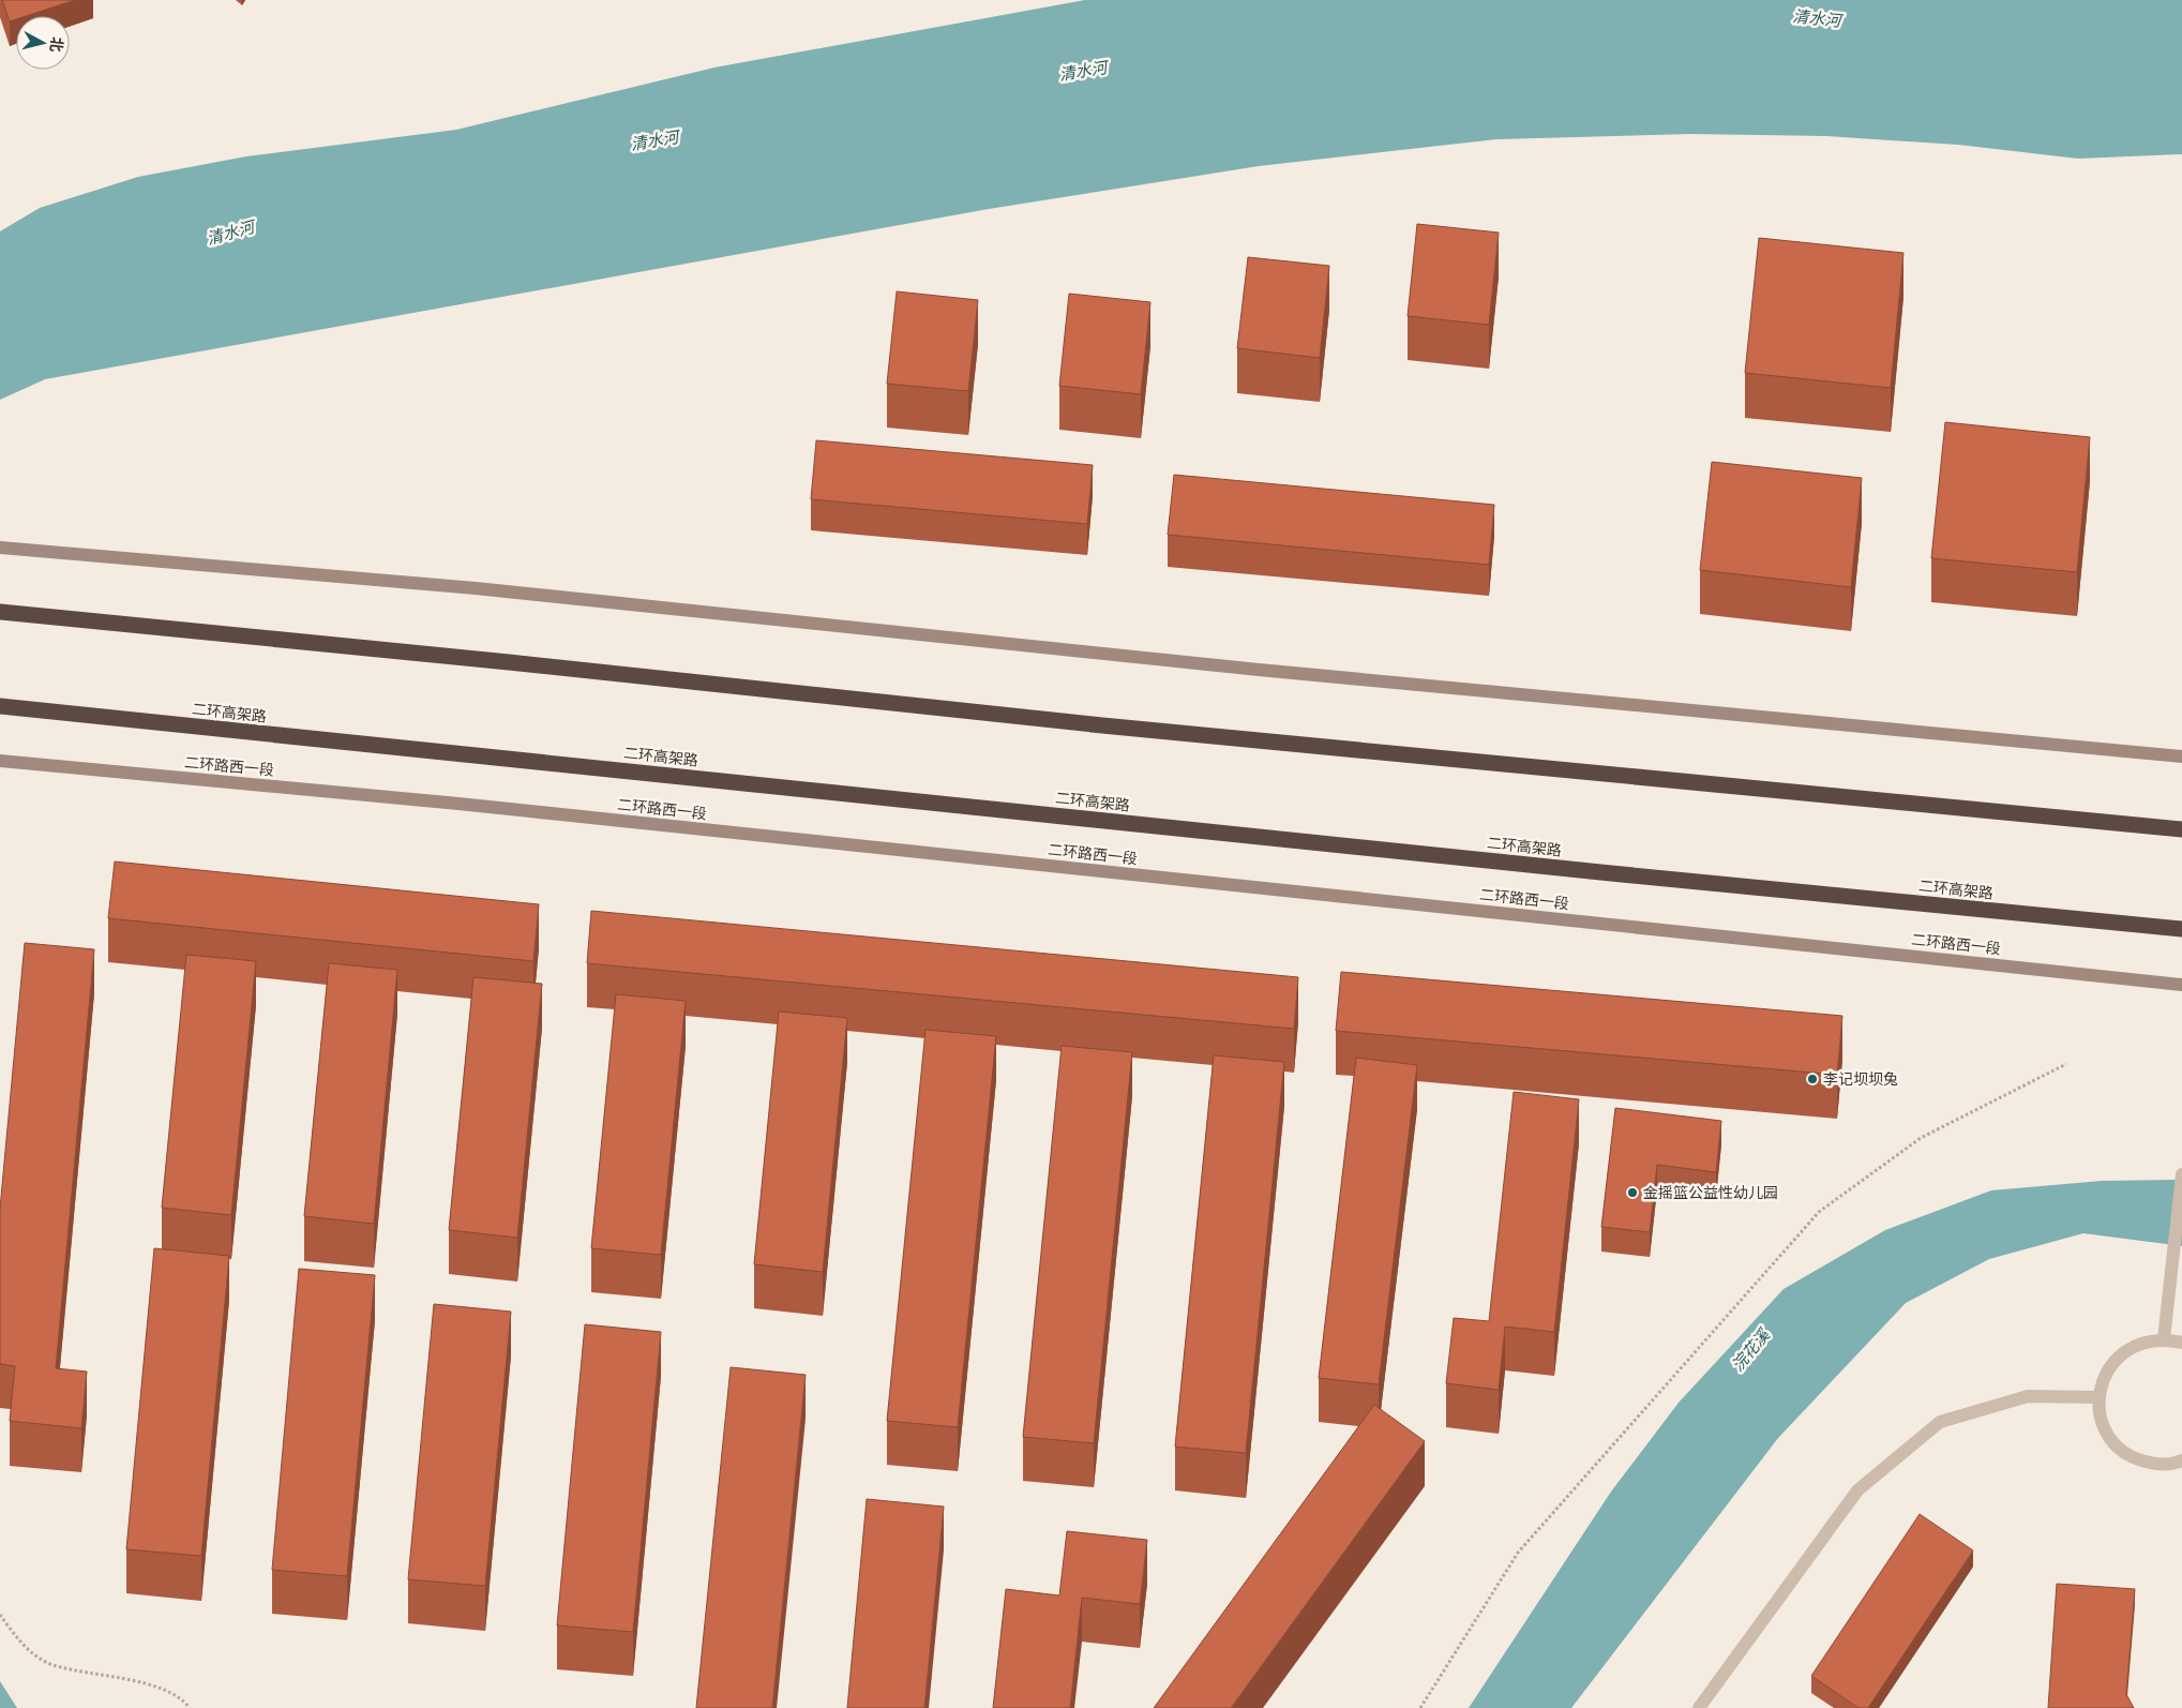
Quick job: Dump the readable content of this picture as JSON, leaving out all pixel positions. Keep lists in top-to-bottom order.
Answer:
{
  "streets": {
    "highway": ["二环高架路"],
    "main road": ["二环路西一段"]
  },
  "water": ["清水河", "浣花溪"],
  "places": ["李记坝坝兔", "金摇篮公益性幼儿园"],
  "north": "right"
}
